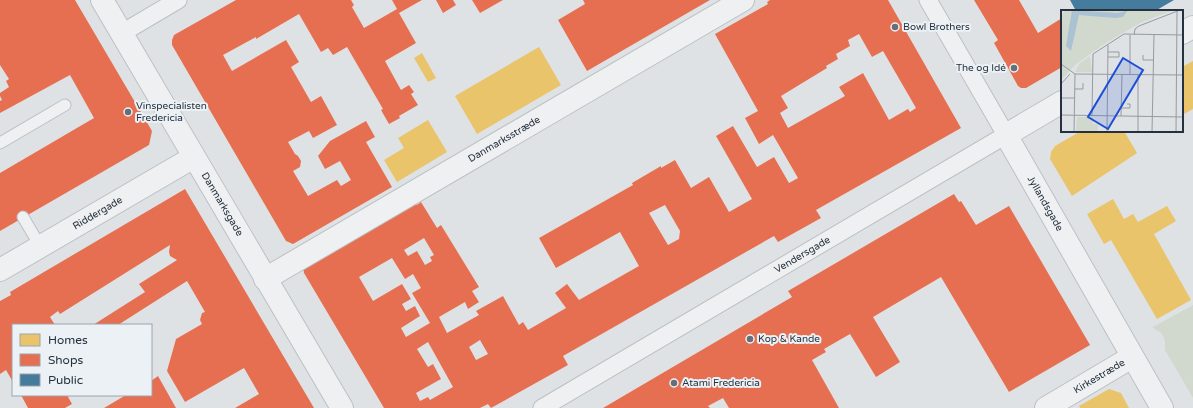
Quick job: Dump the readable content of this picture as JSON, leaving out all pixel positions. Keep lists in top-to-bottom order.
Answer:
{
  "streets": {
    "street": [
      "Danmarksstræde",
      "Danmarksgade",
      "Jyllandsgade",
      "Riddergade",
      "Vendersgade",
      "Kirkestræde"
    ]
  },
  "crossings": [
    ["Danmarksstræde", "Danmarksgade"],
    ["Danmarksgade", "Riddergade"],
    ["Jyllandsgade", "Vendersgade"],
    ["Jyllandsgade", "Kirkestræde"]
  ],
  "places": [
    "Bowl Brothers",
    "The og Idé",
    "Vinspecialisten Fredericia",
    "Kop & Kande",
    "Atami Fredericia"
  ],
  "legend": ["Homes", "Shops", "Public"]
}
